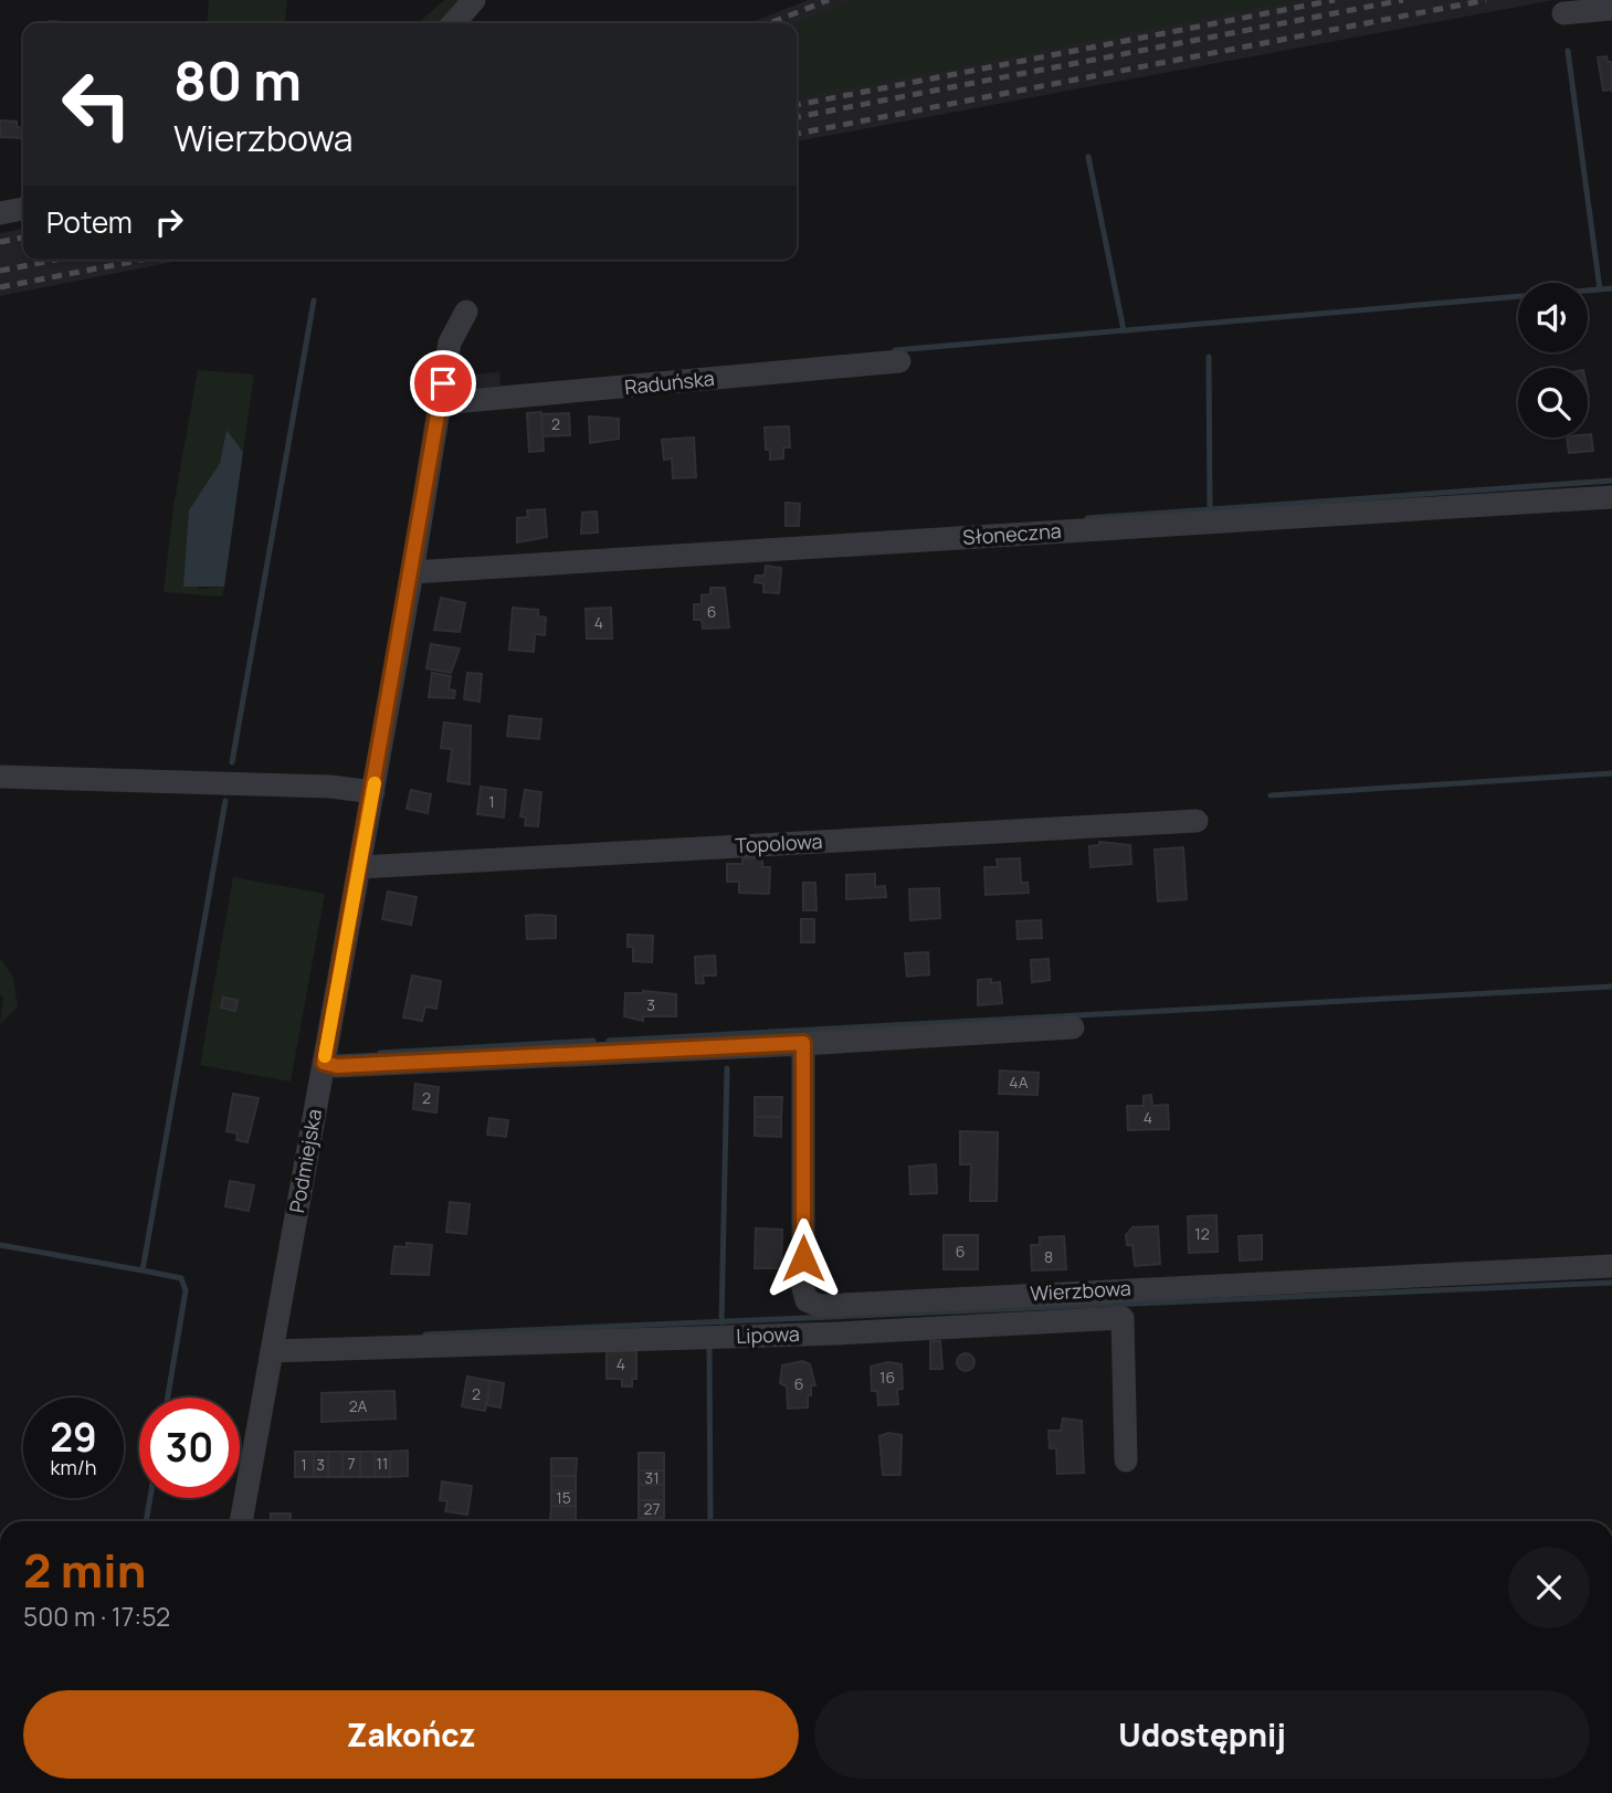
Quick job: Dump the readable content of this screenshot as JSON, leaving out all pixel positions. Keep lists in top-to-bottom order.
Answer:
{
  "streets": {
    "street": [
      "Raduńska",
      "Słoneczna",
      "Topolowa",
      "Podmiejska",
      "Wierzbowa",
      "Lipowa"
    ]
  },
  "crossings": [
    ["Raduńska", "Podmiejska"],
    ["Słoneczna", "Podmiejska"],
    ["Topolowa", "Podmiejska"],
    ["Podmiejska", "Lipowa"]
  ],
  "house_numbers": [
    "2",
    "6",
    "4",
    "1",
    "3",
    "4A",
    "2",
    "4",
    "12",
    "6",
    "8",
    "4",
    "16",
    "6",
    "2",
    "2A",
    "7",
    "11",
    "1",
    "3",
    "31",
    "15",
    "27"
  ],
  "page": {
    "turn": ["80 m", "Wierzbowa"],
    "then": "Potem",
    "speed": "29 km/h",
    "limit": "30",
    "heading": ["2 min", "500 m · 17:52"],
    "buttons": ["Zakończ", "Udostępnij"]
  }
}
